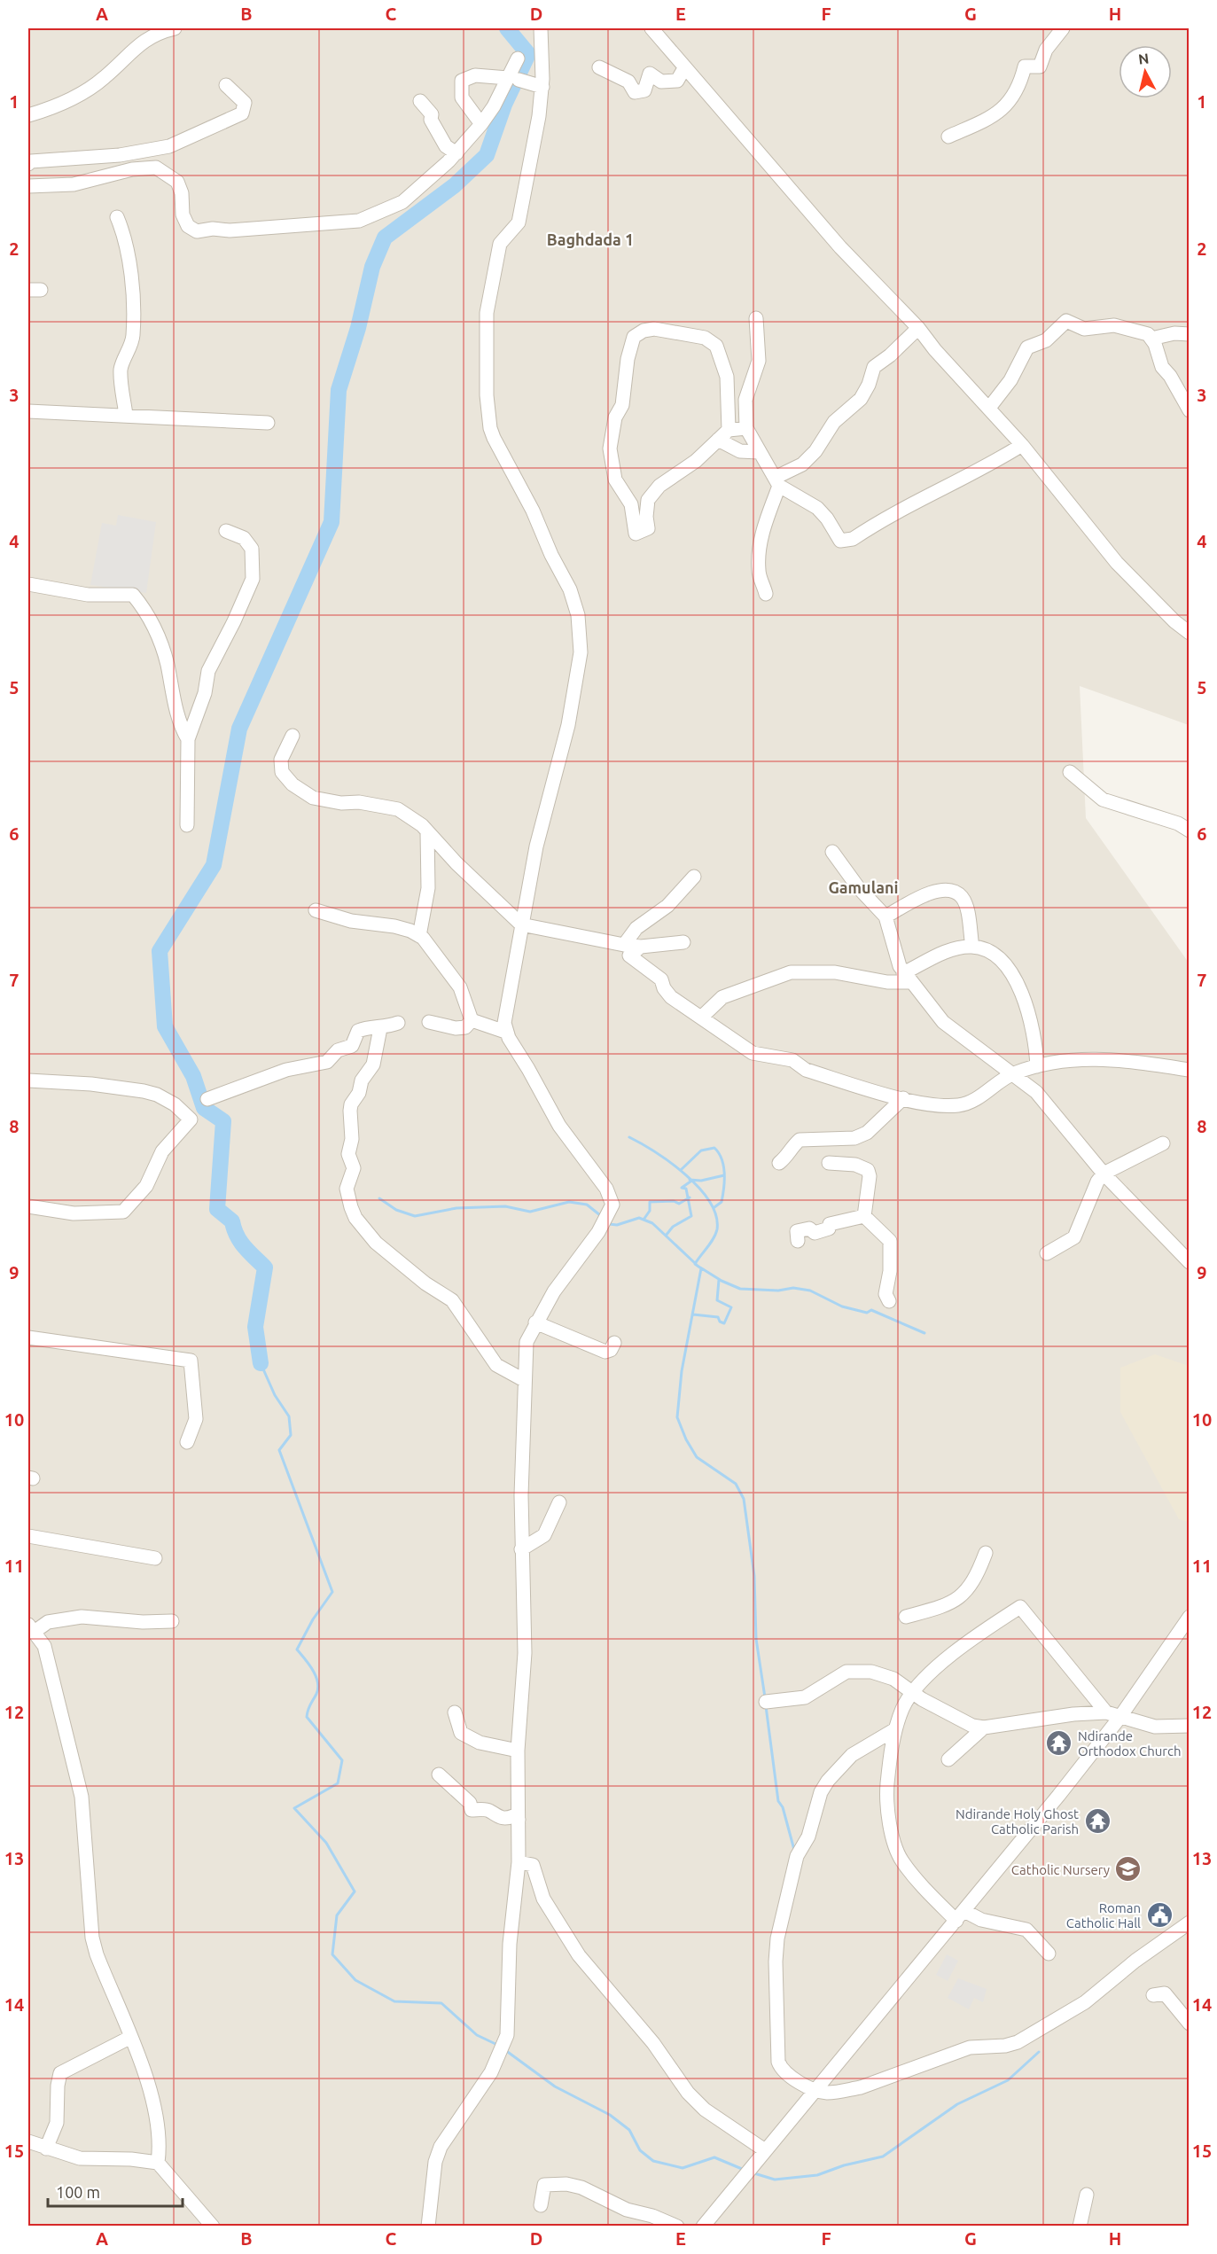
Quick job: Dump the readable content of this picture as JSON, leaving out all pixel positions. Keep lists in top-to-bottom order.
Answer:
{
  "districts": ["Baghdada 1", "Gamulani"],
  "places": {
    "temple": ["Ndirande Orthodox Church", "Ndirande Holy Ghost Catholic Parish"],
    "school or university": ["Catholic Nursery"],
    "public building": ["Roman Catholic Hall"]
  },
  "scale_bar": "100 m",
  "north": "top",
  "grid": {
    "columns": [
      "A",
      "B",
      "C",
      "D",
      "E",
      "F",
      "G",
      "H"
    ],
    "rows": [
      "1",
      "2",
      "3",
      "4",
      "5",
      "6",
      "7",
      "8",
      "9",
      "10",
      "11",
      "12",
      "13",
      "14",
      "15"
    ]
  }
}
